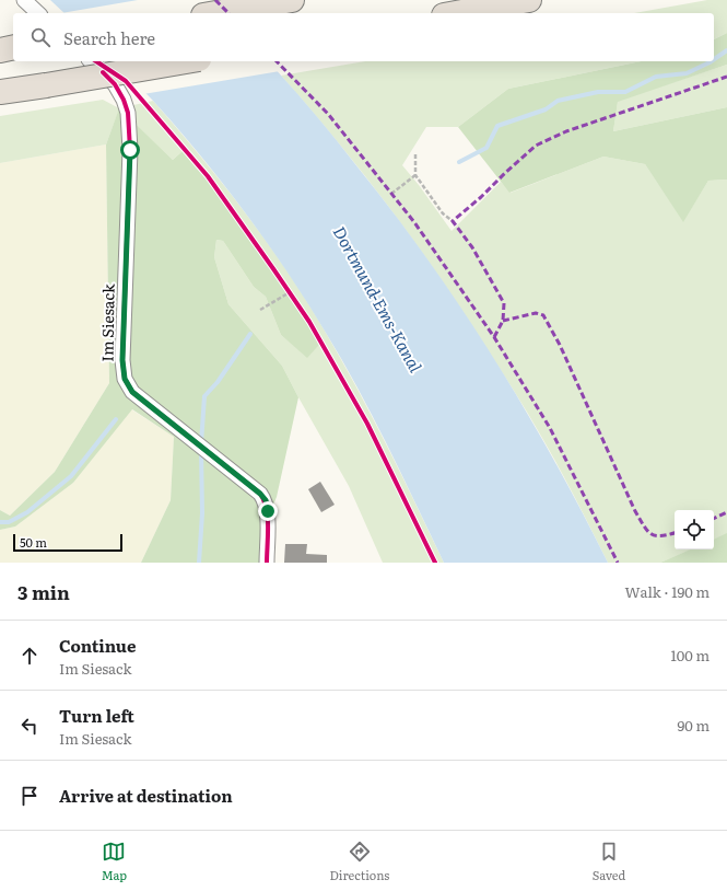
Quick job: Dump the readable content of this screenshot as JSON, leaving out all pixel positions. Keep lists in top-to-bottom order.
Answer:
{
  "streets": {
    "street": ["Im Siesack"]
  },
  "water": ["Dortmund-Ems-Kanal"],
  "scale_bar": "50 m",
  "page": {
    "search": "Search here",
    "scale": "50 m",
    "heading": ["3 min", "Walk · 190 m"],
    "list": [
      ["Continue", "Im Siesack", "100 m"],
      ["Turn left", "Im Siesack", "90 m"],
      "Arrive at destination"
    ],
    "nav": ["Map", "Directions", "Saved"]
  }
}
